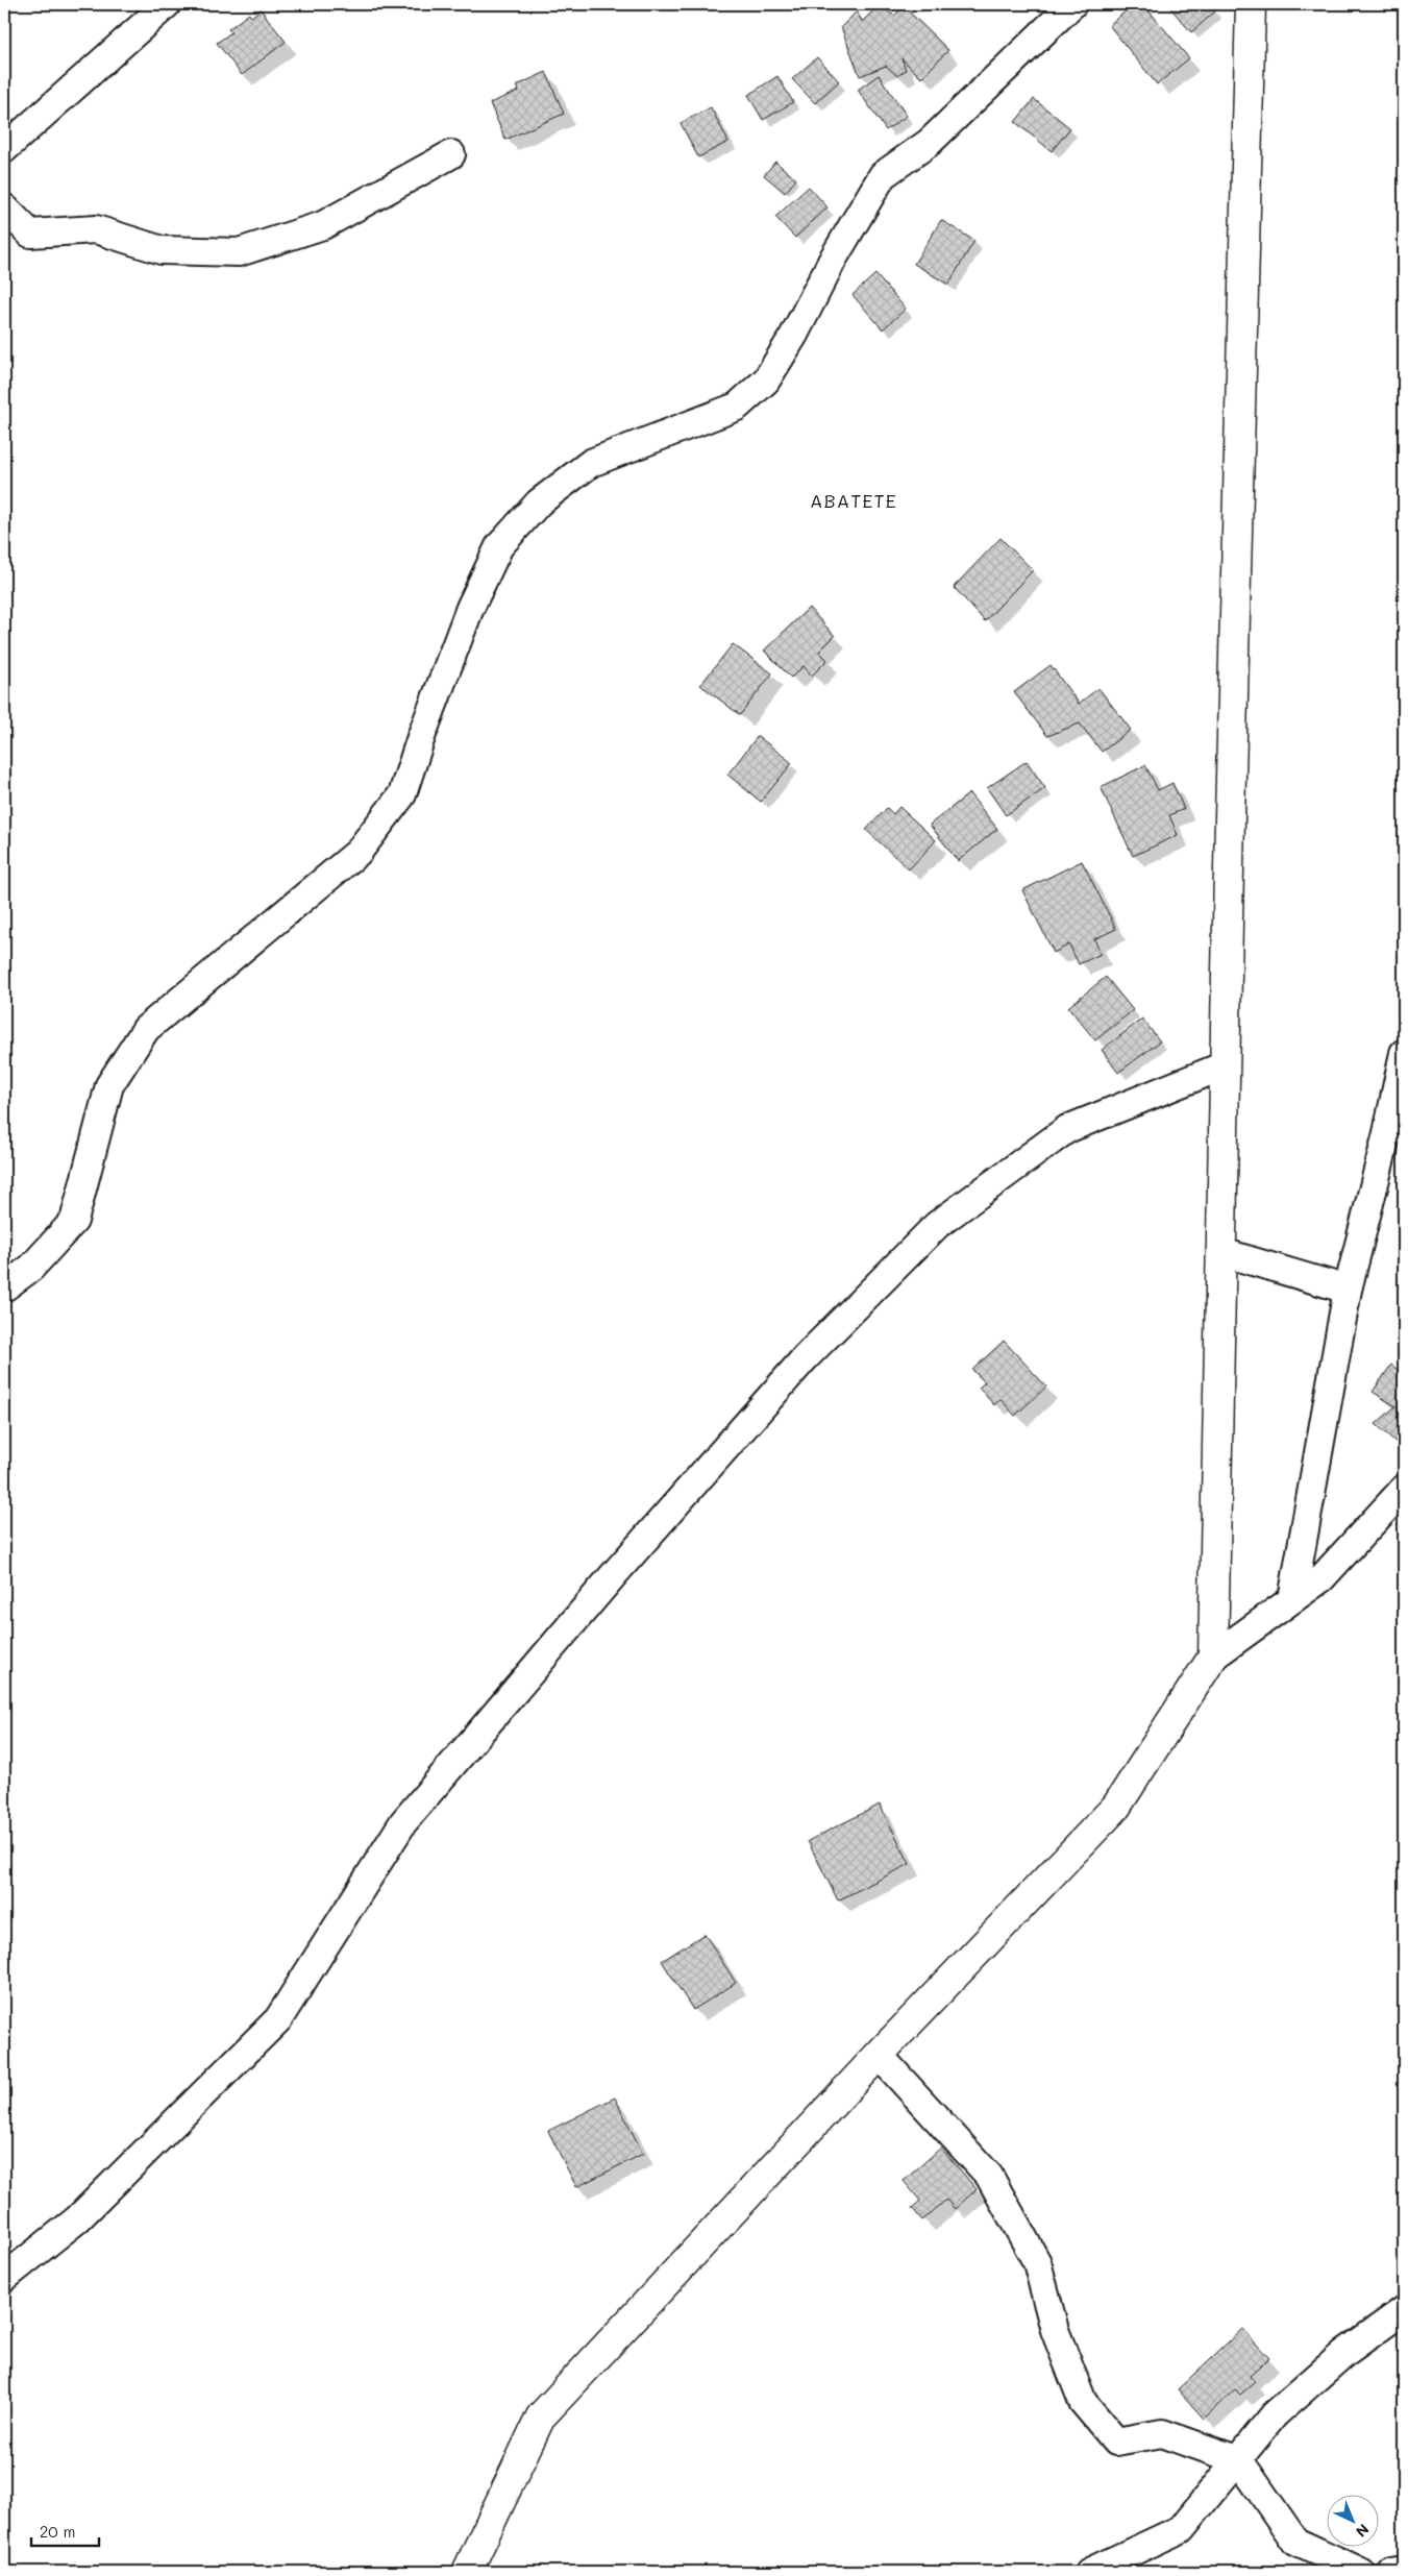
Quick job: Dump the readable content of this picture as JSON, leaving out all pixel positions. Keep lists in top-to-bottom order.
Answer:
{
  "districts": ["ABATETE"],
  "scale_bar": "20 m",
  "north": "bottom right"
}
